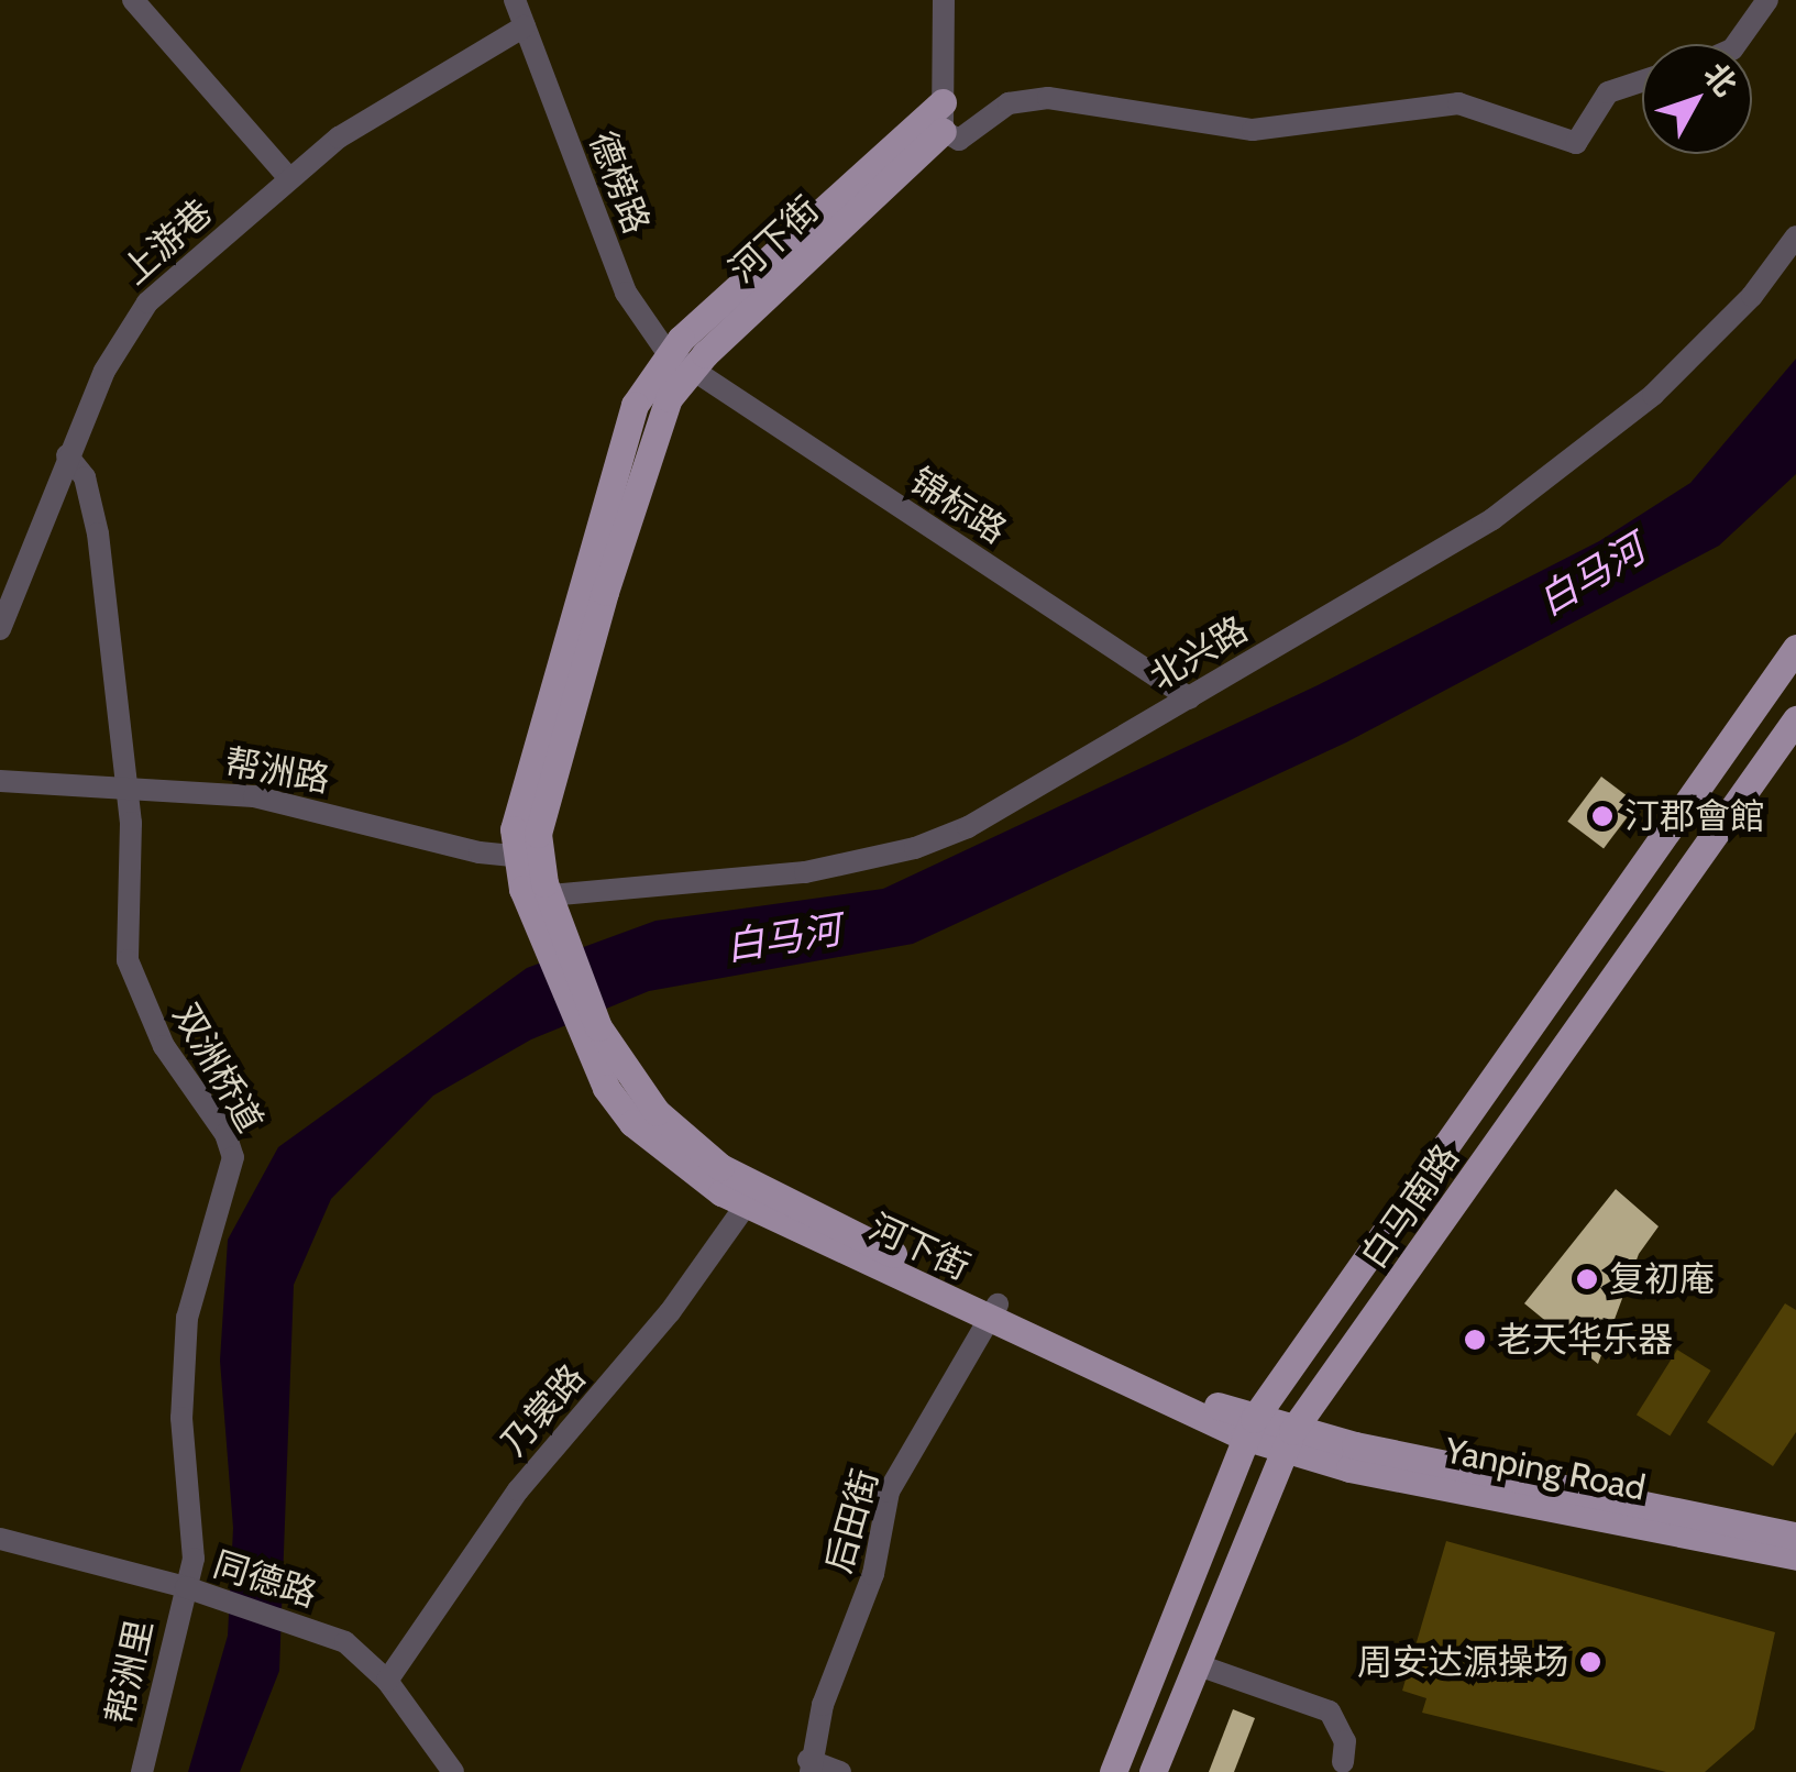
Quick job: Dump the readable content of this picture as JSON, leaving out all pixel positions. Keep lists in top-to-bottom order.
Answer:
{
  "streets": {
    "main road": ["河下街", "白马南路", "Yanping Road"],
    "street": [
      "德榜路",
      "上游巷",
      "锦标路",
      "北兴路",
      "帮洲路",
      "双洲桥道",
      "乃裳路",
      "后田街",
      "同德路",
      "帮洲里"
    ]
  },
  "crossings": [
    ["德榜路", "河下街"],
    ["德榜路", "上游巷"],
    ["德榜路", "锦标路"],
    ["河下街", "锦标路"],
    ["河下街", "北兴路"],
    ["河下街", "帮洲路"],
    ["河下街", "白马南路"],
    ["河下街", "乃裳路"],
    ["河下街", "Yanping Road"],
    ["河下街", "后田街"],
    ["上游巷", "双洲桥道"],
    ["锦标路", "北兴路"],
    ["帮洲路", "双洲桥道"],
    ["双洲桥道", "同德路"],
    ["双洲桥道", "帮洲里"],
    ["白马南路", "Yanping Road"],
    ["乃裳路", "同德路"],
    ["同德路", "帮洲里"]
  ],
  "water": ["白马河"],
  "places": [
    "汀郡會館",
    "复初庵",
    "老天华乐器",
    "周安达源操场"
  ],
  "north": "top right"
}
